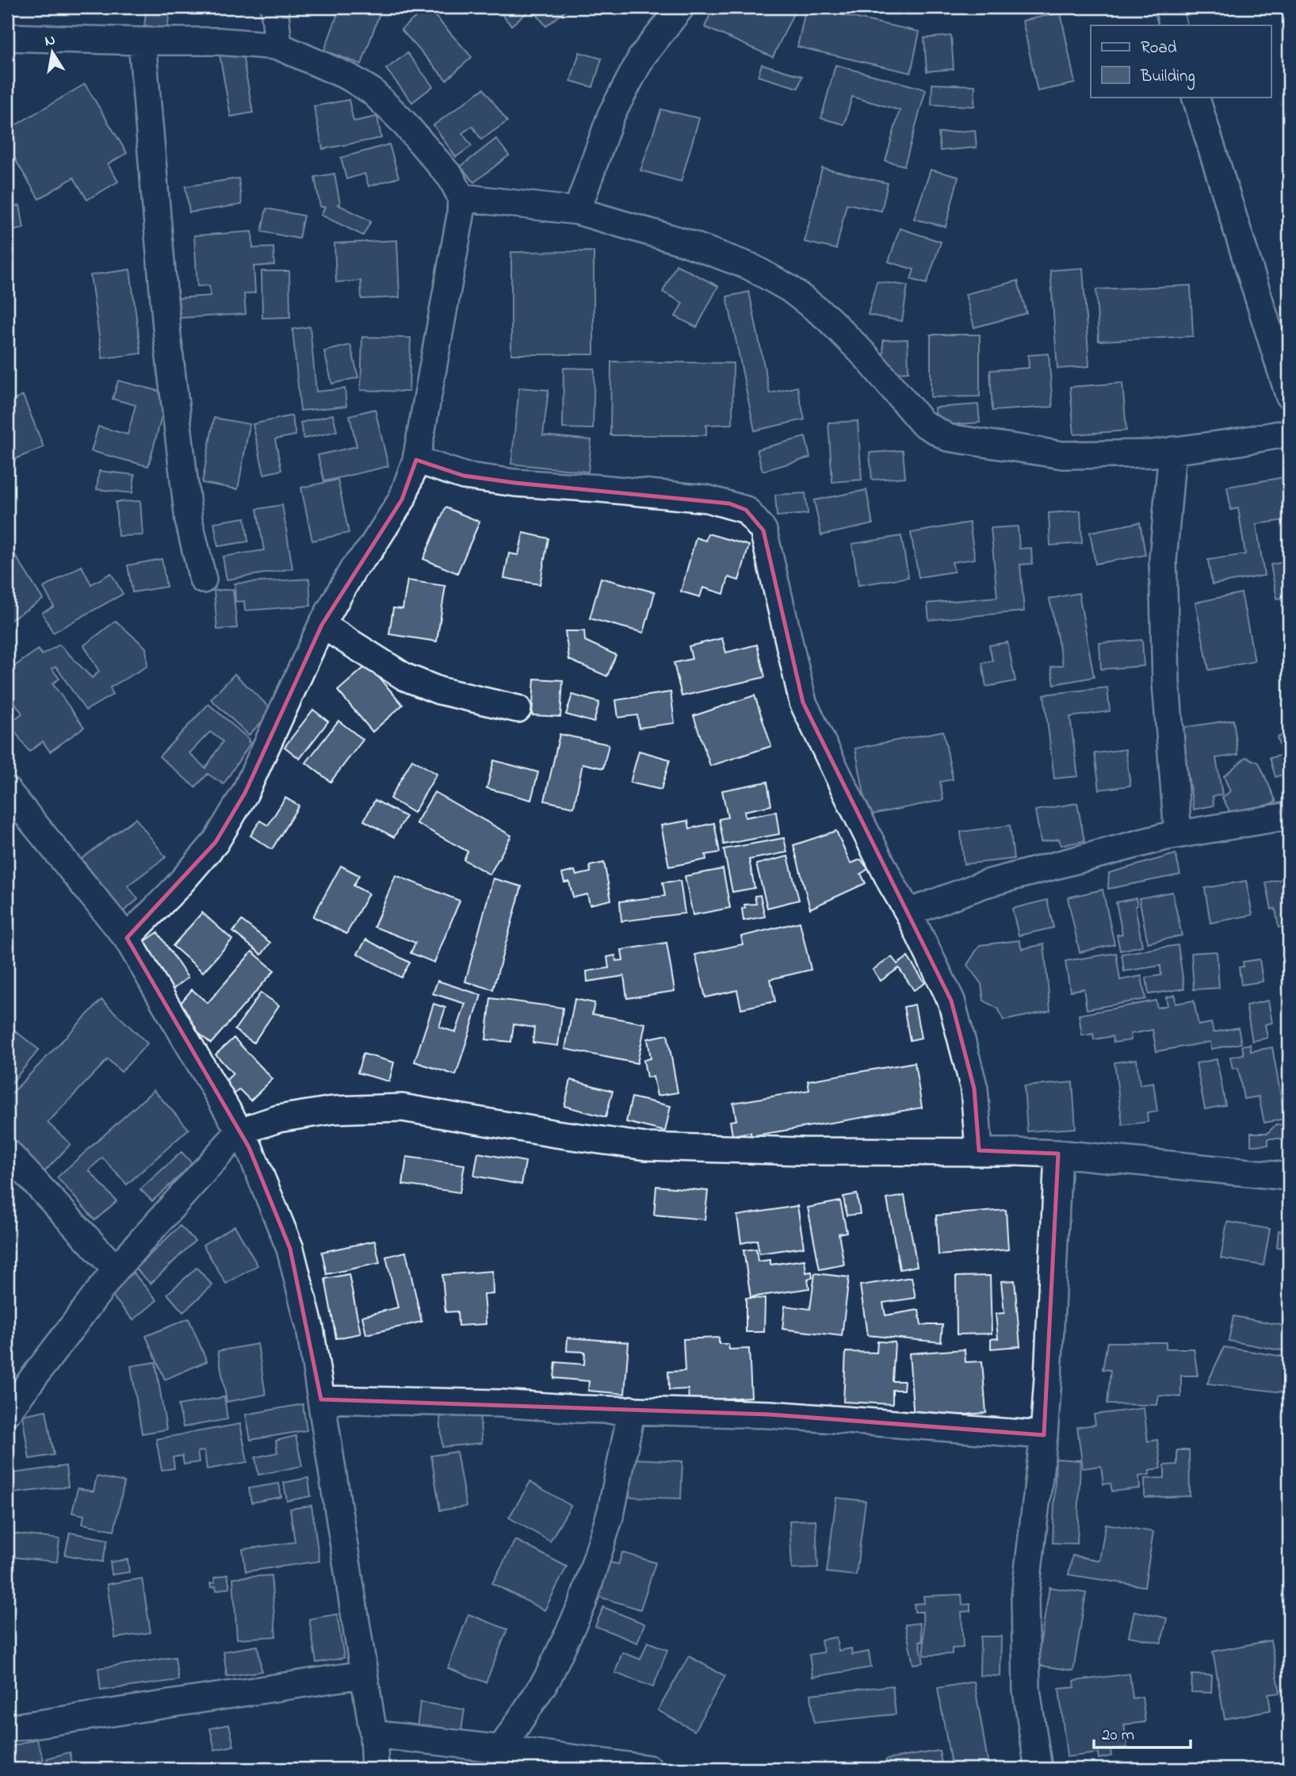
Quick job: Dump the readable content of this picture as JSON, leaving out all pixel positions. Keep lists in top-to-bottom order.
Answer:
{
  "legend": ["Road", "Building"],
  "scale_bar": "20 m",
  "north": "top"
}
